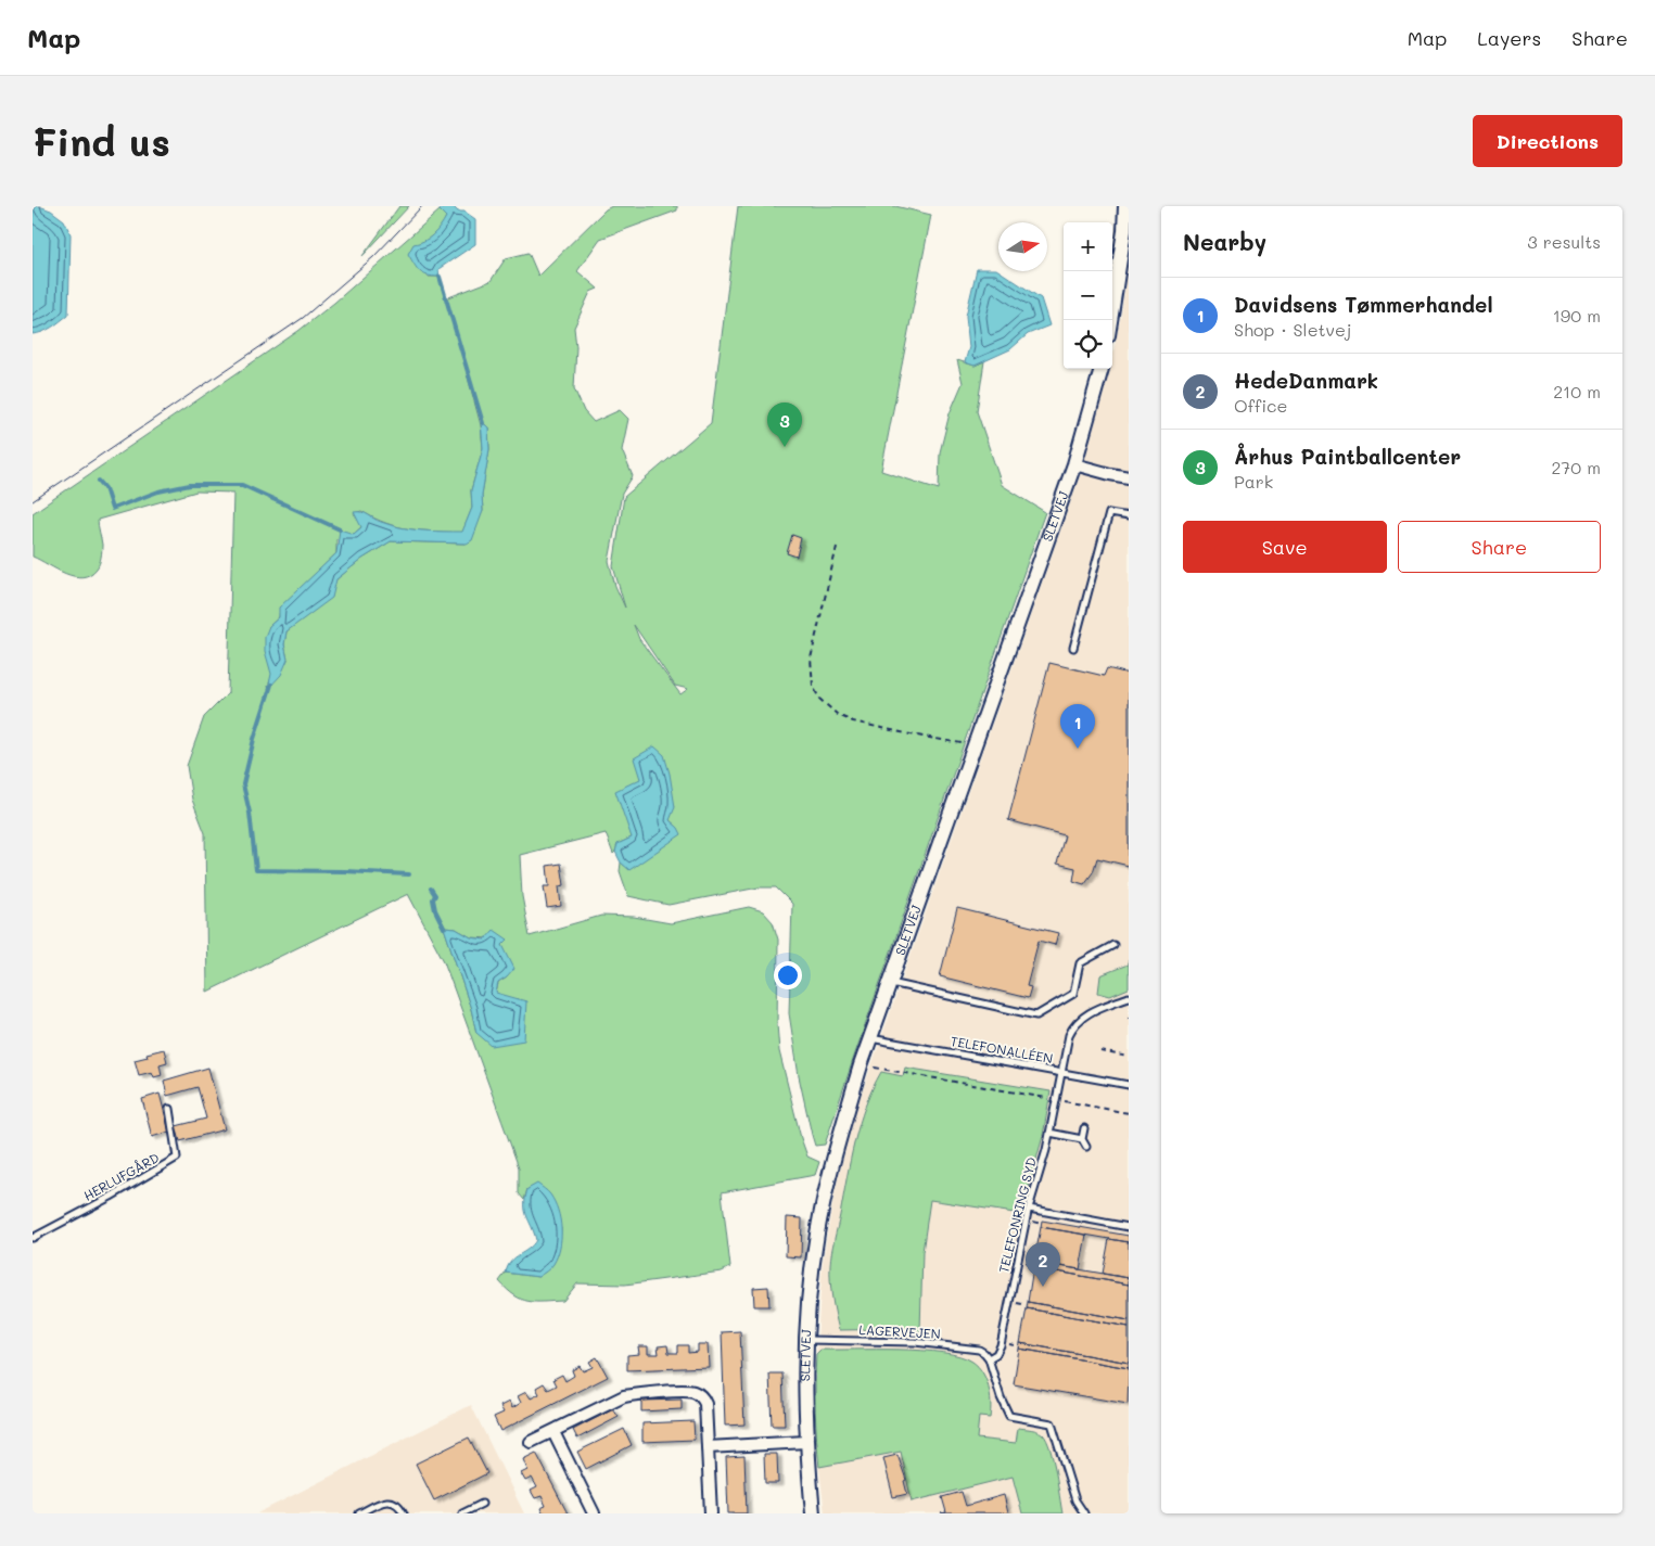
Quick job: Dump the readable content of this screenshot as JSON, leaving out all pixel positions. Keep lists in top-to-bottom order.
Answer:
{
  "streets": {
    "street": ["SLETVEJ"],
    "lane": [
      "TELEFONALLÉEN",
      "HERLUFGÅRD",
      "TELEFONRING SYD",
      "LAGERVEJEN"
    ]
  },
  "crossings": [
    ["SLETVEJ", "TELEFONALLÉEN"],
    ["SLETVEJ", "LAGERVEJEN"],
    ["TELEFONALLÉEN", "TELEFONRING SYD"],
    ["TELEFONRING SYD", "LAGERVEJEN"]
  ],
  "north": "right",
  "page": {
    "header": "Map",
    "nav": ["Map", "Layers", "Share"],
    "buttons": [
      "Directions",
      ["Save", "Share"]
    ],
    "title": "Find us",
    "heading": ["Nearby", "3 results"],
    "map_buttons": ["+", "−"],
    "list": [
      {
        "mark": "1",
        "name": "Davidsens Tømmerhandel",
        "note": "Shop · Sletvej",
        "value": "190 m"
      },
      {
        "mark": "2",
        "name": "HedeDanmark",
        "note": "Office",
        "value": "210 m"
      },
      {
        "mark": "3",
        "name": "Århus Paintballcenter",
        "note": "Park",
        "value": "270 m"
      }
    ],
    "pins": ["3", "1", "2"]
  }
}
